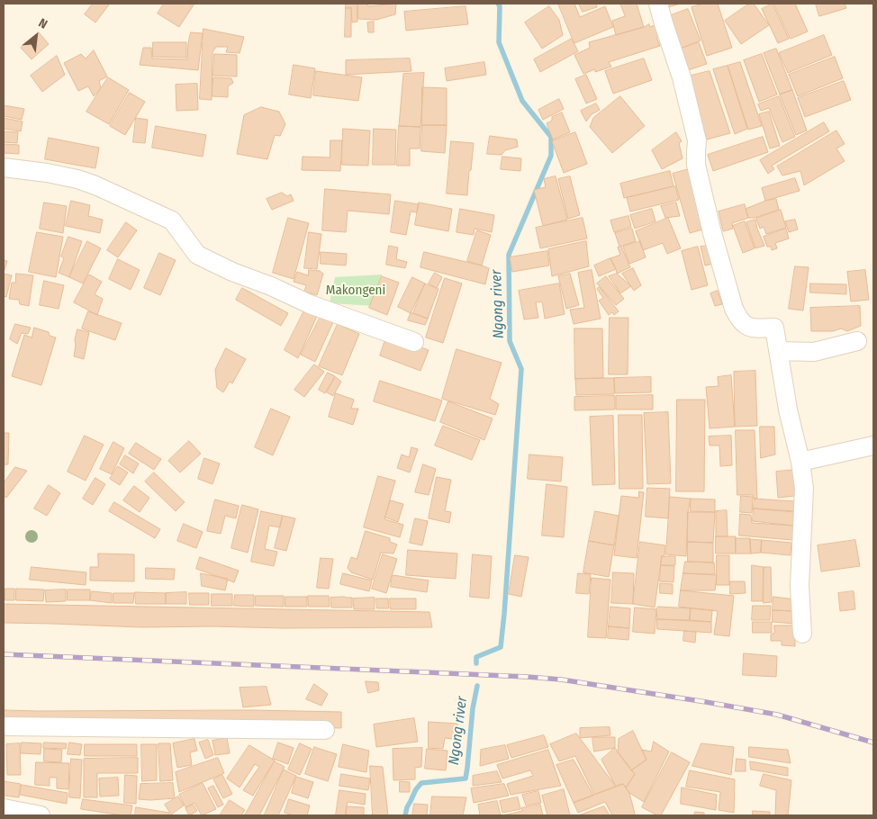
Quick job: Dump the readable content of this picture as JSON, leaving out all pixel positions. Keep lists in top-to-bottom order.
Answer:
{
  "water": ["Ngong river"],
  "parks": ["Makongeni"],
  "north": "top right"
}
